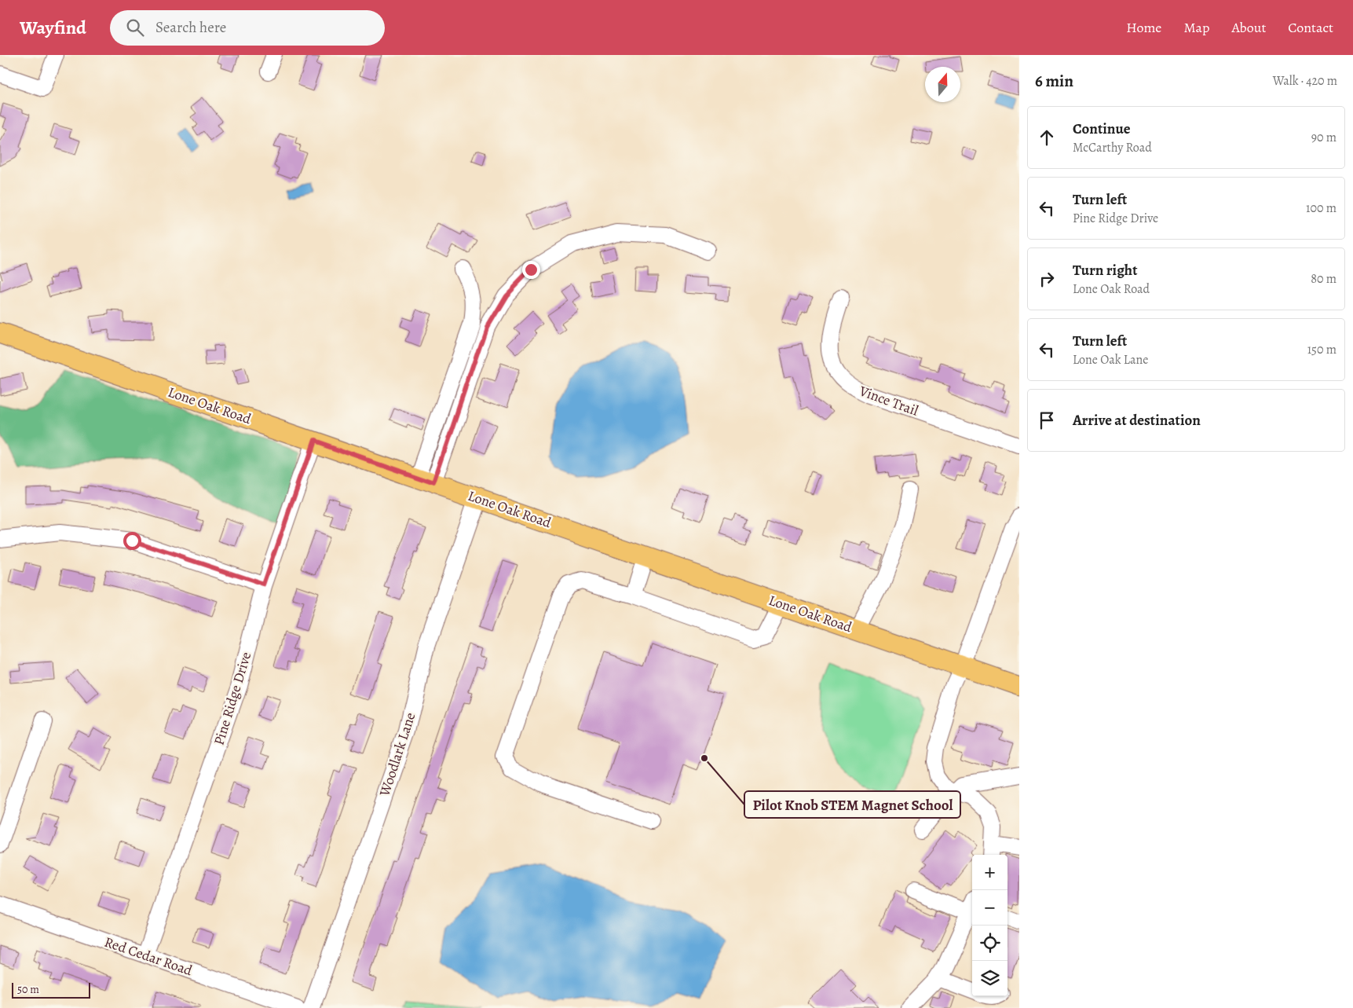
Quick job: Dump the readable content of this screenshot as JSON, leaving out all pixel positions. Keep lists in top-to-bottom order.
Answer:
{
  "streets": {
    "main road": ["Lone Oak Road"],
    "street": [
      "Vince Trail",
      "Pine Ridge Drive",
      "Woodlark Lane",
      "Red Cedar Road"
    ]
  },
  "crossings": [
    ["Lone Oak Road", "Pine Ridge Drive"],
    ["Lone Oak Road", "Woodlark Lane"],
    ["Pine Ridge Drive", "Red Cedar Road"]
  ],
  "places": ["Pilot Knob STEM Magnet School"],
  "scale_bar": "50 m",
  "north": "top",
  "page": {
    "header": "Wayfind",
    "search": "Search here",
    "nav": [
      "Home",
      "Map",
      "About",
      "Contact"
    ],
    "heading": ["6 min", "Walk · 420 m"],
    "list": [
      ["Continue", "McCarthy Road", "90 m"],
      ["Turn left", "Pine Ridge Drive", "100 m"],
      ["Turn right", "Lone Oak Road", "80 m"],
      ["Turn left", "Lone Oak Lane", "150 m"],
      "Arrive at destination"
    ],
    "map_buttons": ["+", "−"],
    "scale": "50 m"
  }
}
